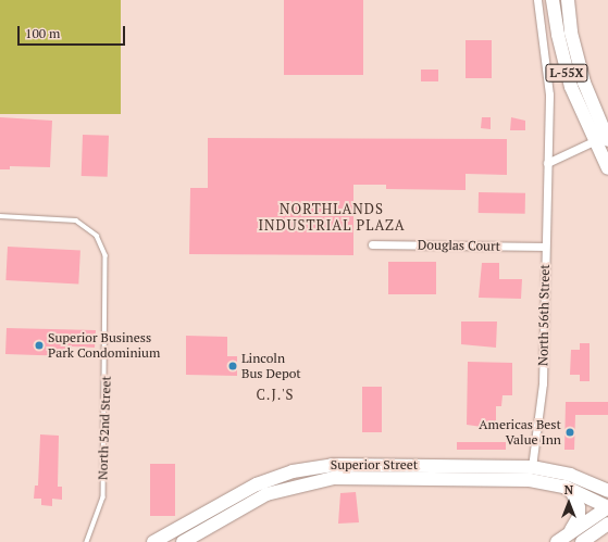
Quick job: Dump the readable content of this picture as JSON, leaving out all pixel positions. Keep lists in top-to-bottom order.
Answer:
{
  "streets": {
    "main road": ["L-55X", "Superior Street"],
    "street": ["Douglas Court", "North 56th Street"],
    "lane": ["North 52nd Street"]
  },
  "crossings": [
    ["Douglas Court", "North 56th Street"],
    ["North 56th Street", "Superior Street"]
  ],
  "districts": ["NORTHLANDS INDUSTRIAL PLAZA", "C.J.'S"],
  "places": ["Superior Business Park Condominium", "Lincoln Bus Depot", "Americas Best Value Inn"],
  "scale_bar": "100 m",
  "north": "top"
}
